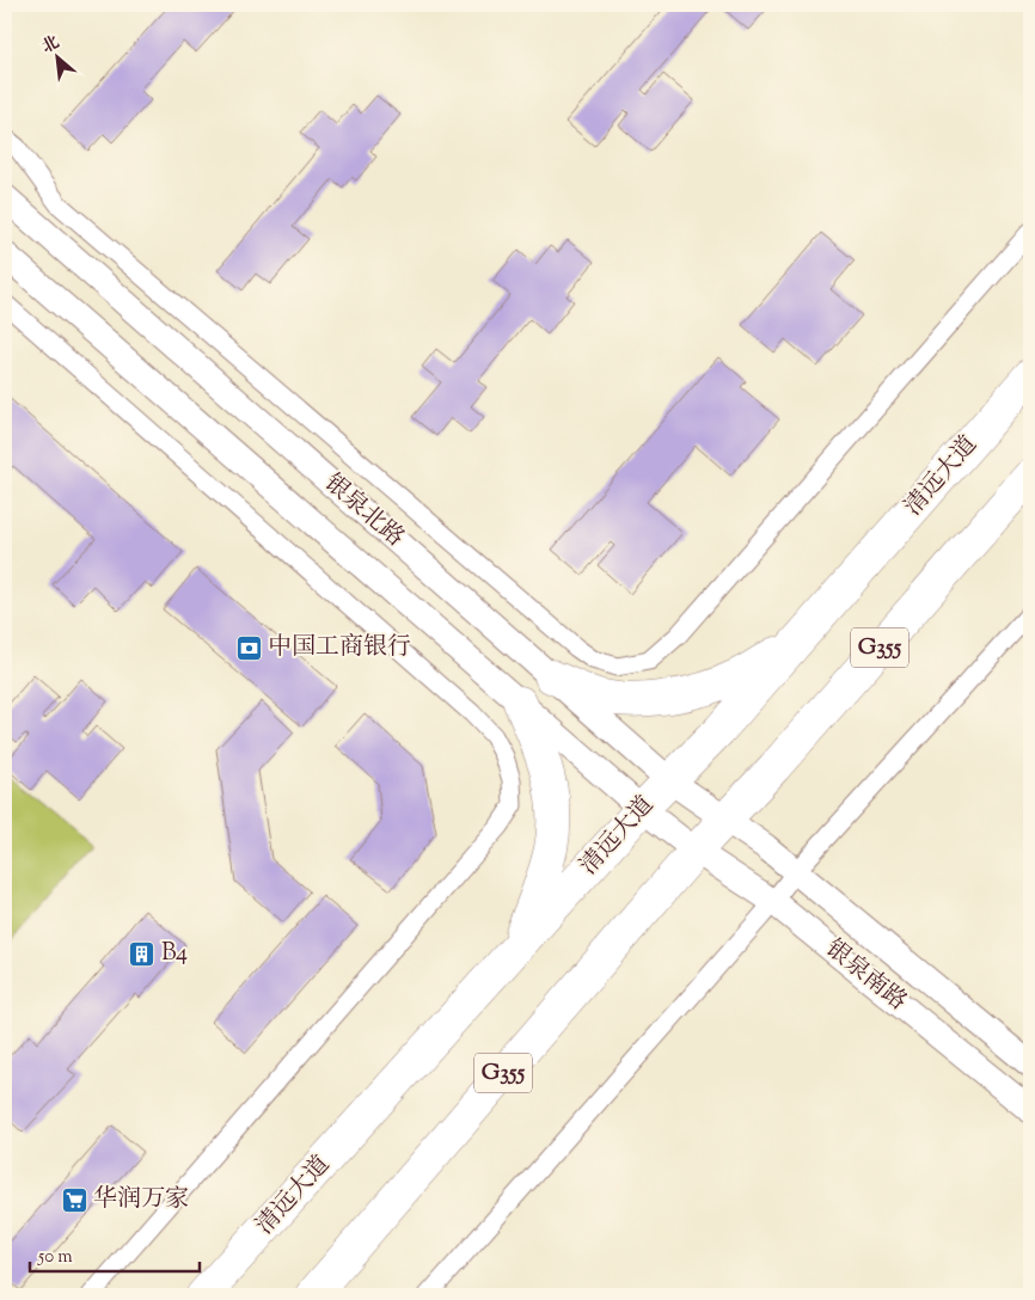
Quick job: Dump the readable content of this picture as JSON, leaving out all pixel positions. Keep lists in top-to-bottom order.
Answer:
{
  "streets": {
    "highway": ["清远大道", "G355"],
    "main road": ["银泉北路", "银泉南路"]
  },
  "crossings": [
    ["清远大道", "银泉北路"],
    ["银泉北路", "G355"],
    ["银泉北路", "银泉南路"],
    ["G355", "银泉南路"]
  ],
  "places": {
    "bank": ["中国工商银行"],
    "building": ["B4"],
    "supermarket": ["华润万家"]
  },
  "scale_bar": "50 m",
  "north": "top left"
}
